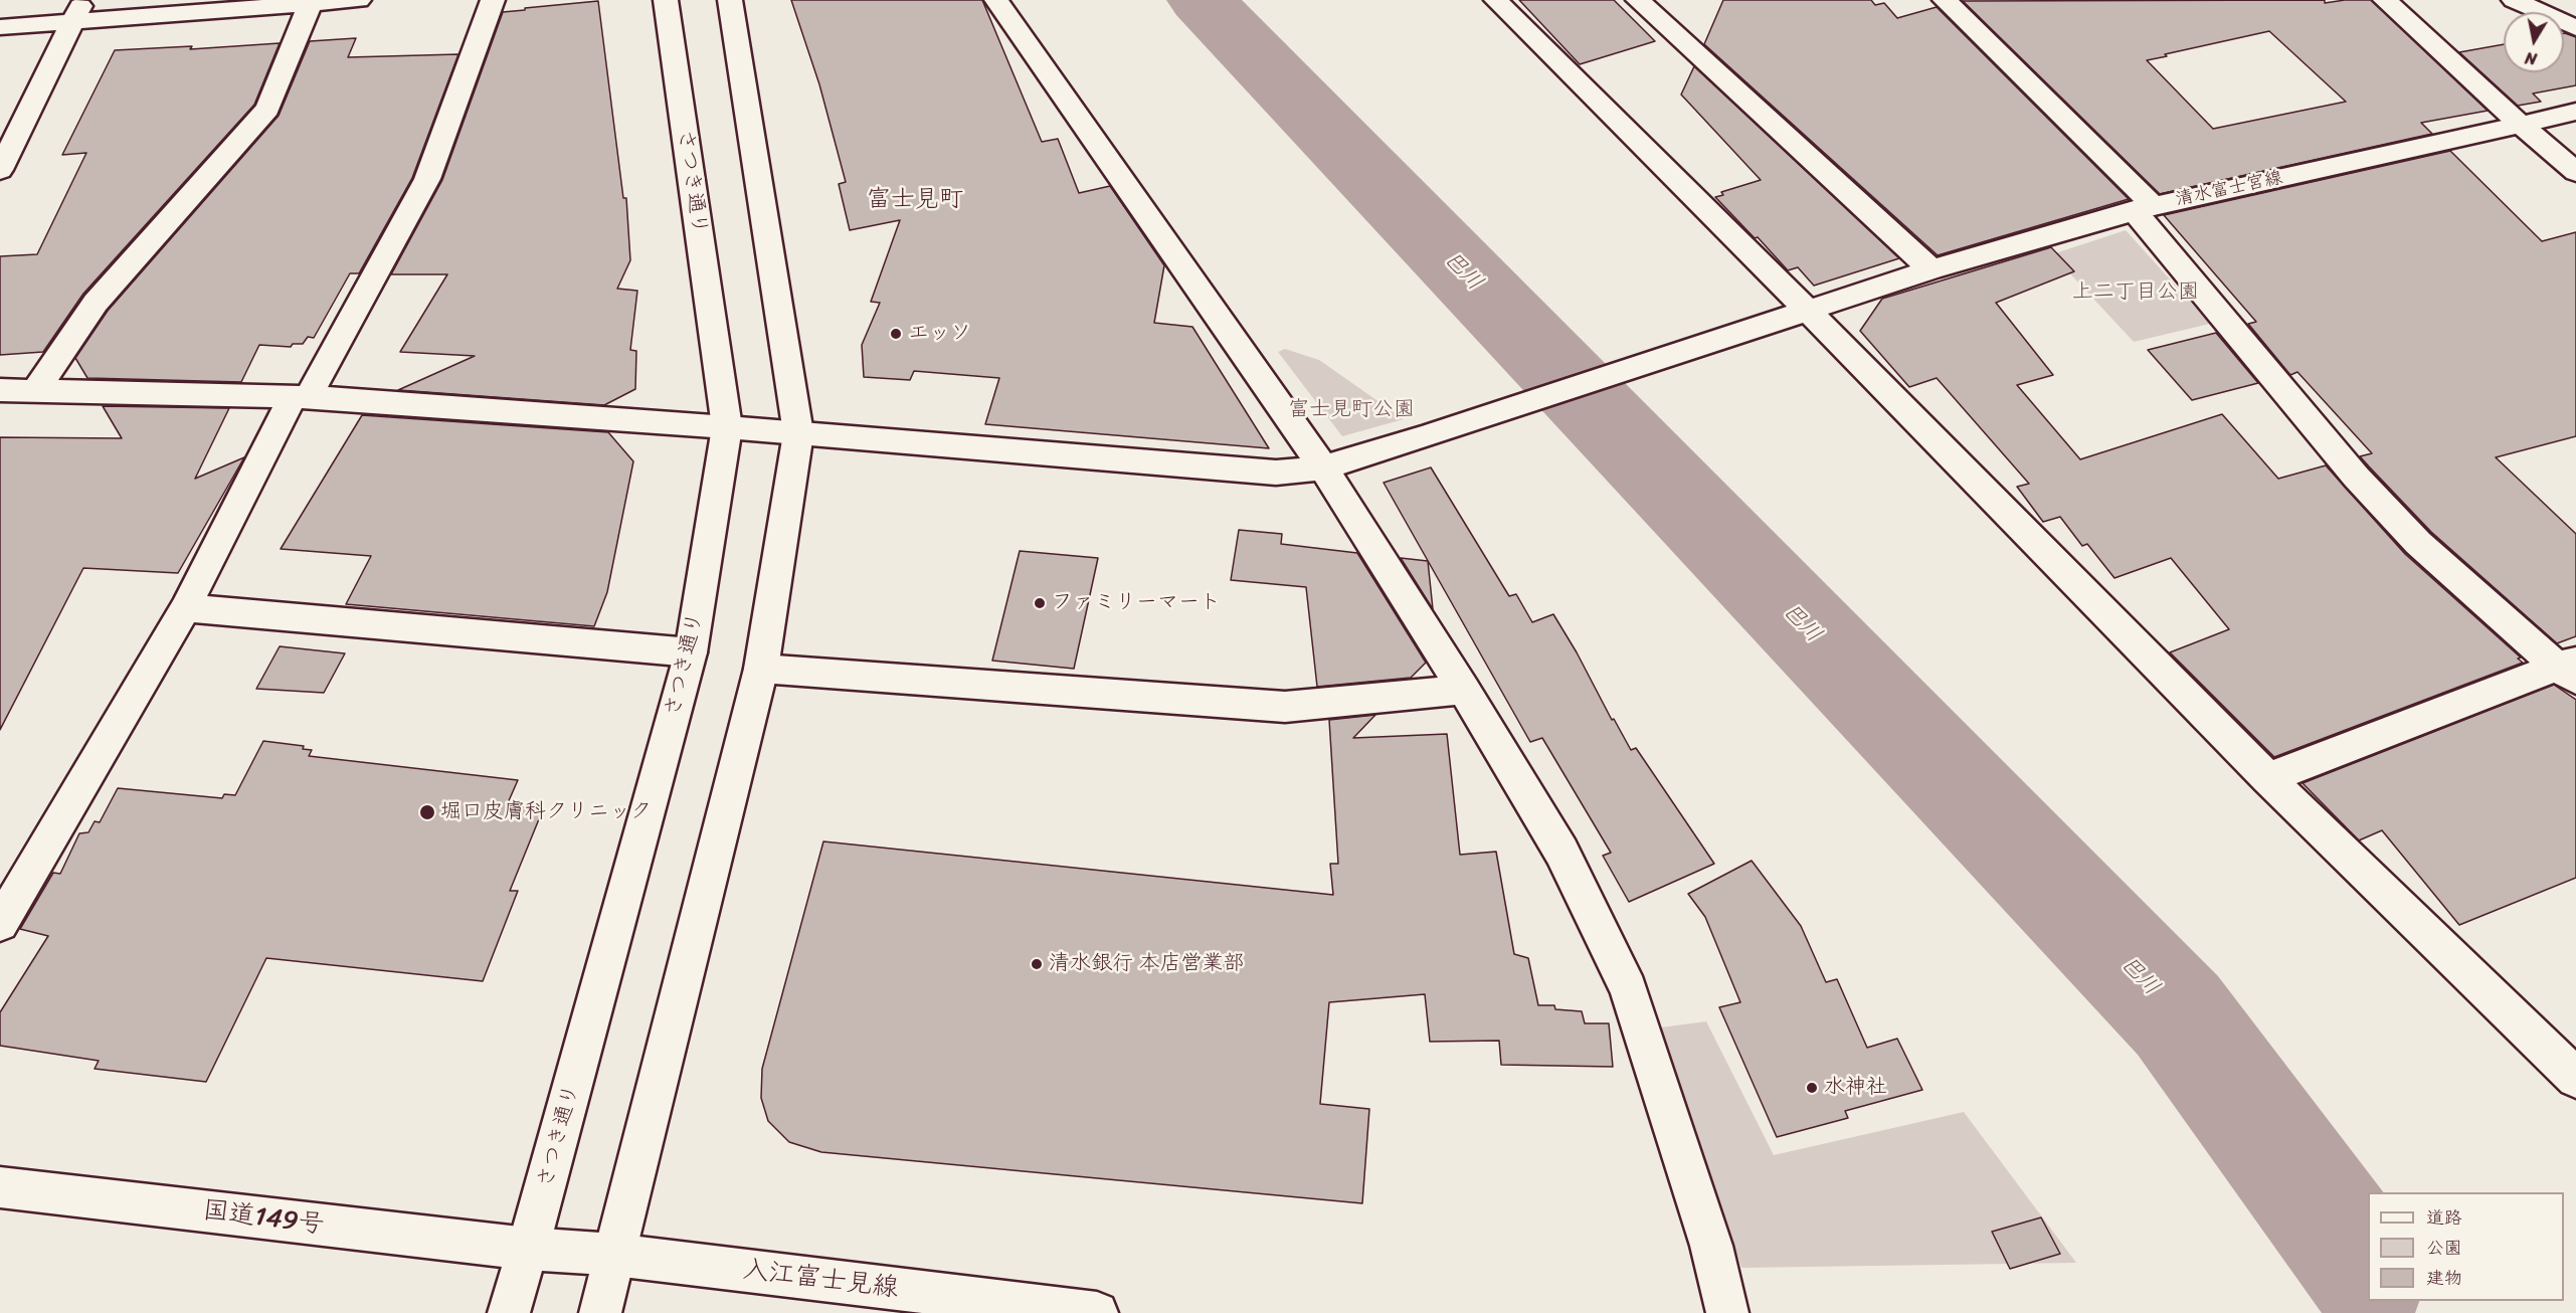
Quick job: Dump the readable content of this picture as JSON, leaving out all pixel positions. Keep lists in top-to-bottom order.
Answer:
{
  "streets": {
    "main road": [
      "さつき通り",
      "清水富士宮線",
      "国道149号",
      "入江富士見線"
    ]
  },
  "crossings": [
    ["さつき通り", "国道149号"],
    ["国道149号", "入江富士見線"]
  ],
  "districts": ["富士見町"],
  "water": ["巴川"],
  "parks": ["上二丁目公園", "富士見町公園"],
  "places": [
    "エッソ",
    "ファミリーマート",
    "堀口皮膚科クリニック",
    "清水銀行 本店営業部",
    "水神社"
  ],
  "legend": ["道路", "公園", "建物"],
  "north": "bottom"
}
